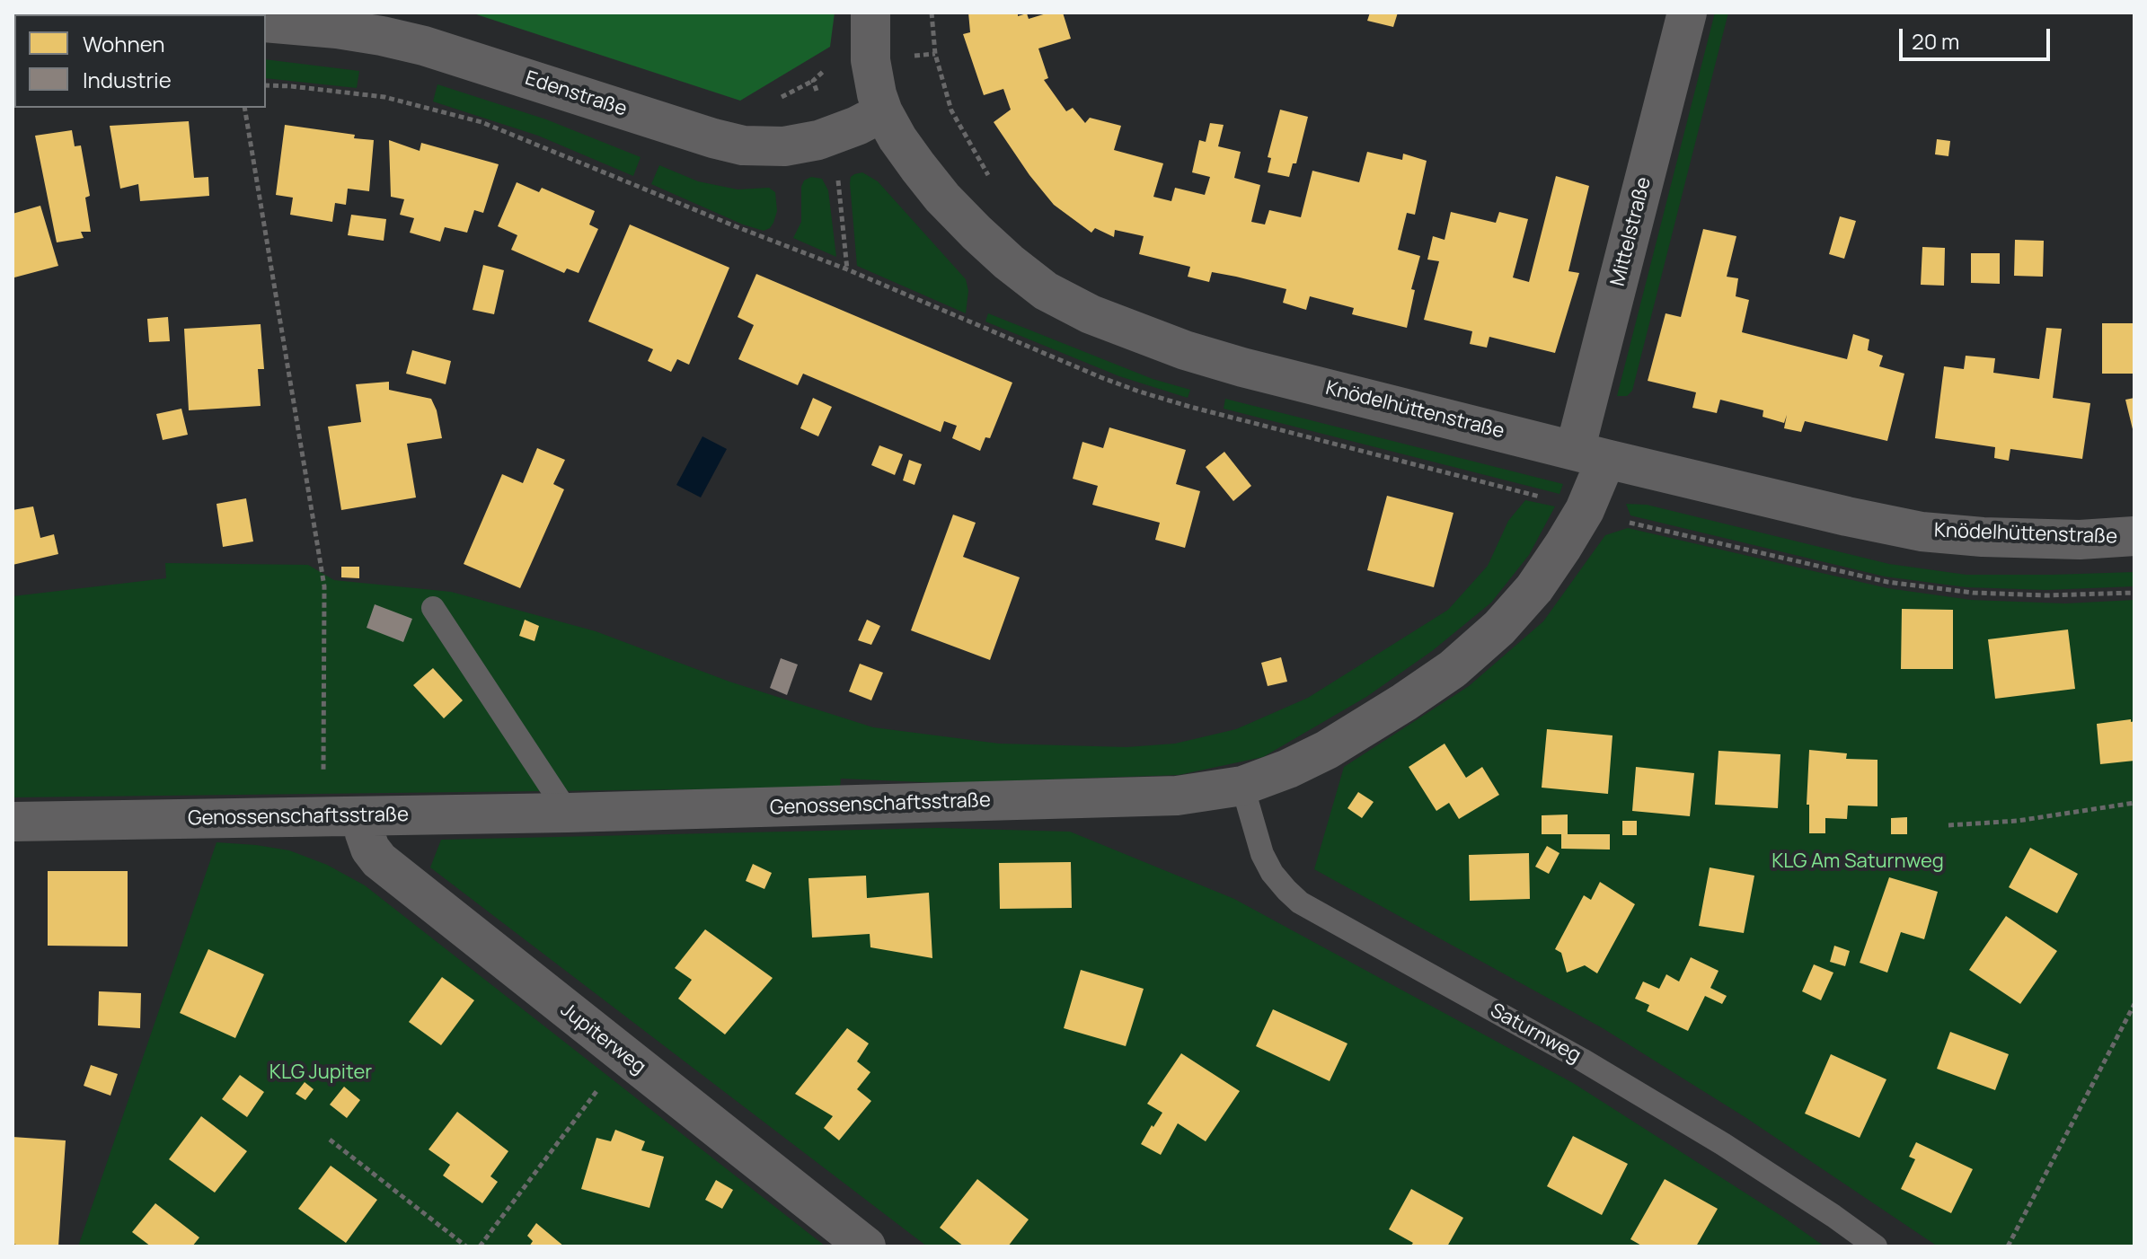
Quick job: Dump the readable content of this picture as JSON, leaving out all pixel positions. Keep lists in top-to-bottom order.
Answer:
{
  "streets": {
    "street": [
      "Edenstraße",
      "Mittelstraße",
      "Knödelhüttenstraße",
      "Genossenschaftsstraße",
      "Jupiterweg"
    ],
    "lane": ["Saturnweg"]
  },
  "crossings": [
    ["Edenstraße", "Knödelhüttenstraße"],
    ["Mittelstraße", "Knödelhüttenstraße"],
    ["Mittelstraße", "Genossenschaftsstraße"],
    ["Knödelhüttenstraße", "Genossenschaftsstraße"],
    ["Genossenschaftsstraße", "Saturnweg"],
    ["Genossenschaftsstraße", "Jupiterweg"]
  ],
  "parks": ["KLG Am Saturnweg", "KLG Jupiter"],
  "legend": ["Wohnen", "Industrie"],
  "scale_bar": "20 m"
}
